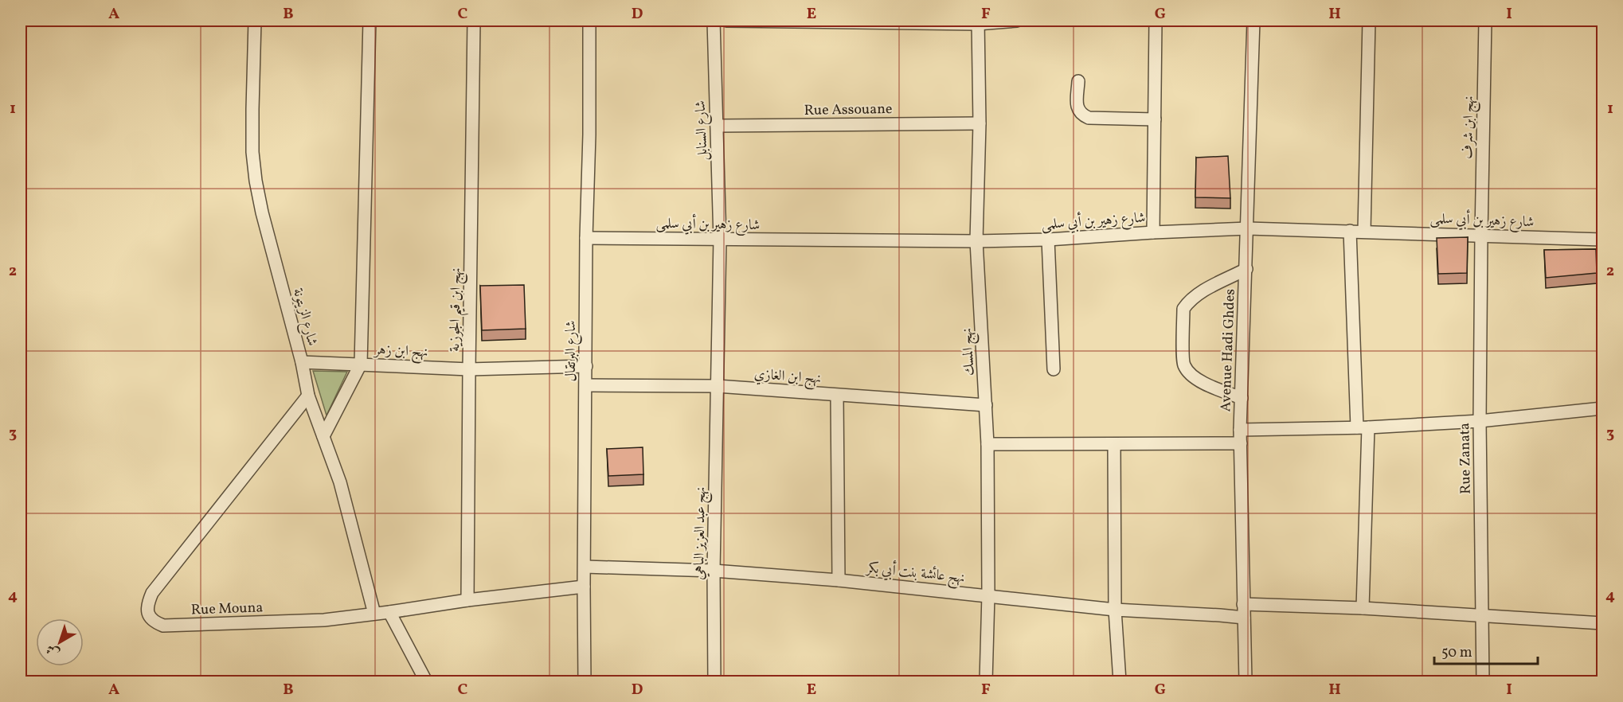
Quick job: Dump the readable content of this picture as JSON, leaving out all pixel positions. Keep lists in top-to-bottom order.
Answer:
{
  "streets": {
    "street": [
      "Rue Assouane",
      "نهج ابن شرف",
      "شارع السنابل",
      "شارع زهير بن أبي سلمى",
      "نهج ابن قيم الجوزية",
      "شارع الزيتونة",
      "نهج ابن زهر",
      "Avenue Hadi Ghdes",
      "شارع البرتقال",
      "نهج المسك",
      "نهج ابن الغازي",
      "Rue Zanata",
      "نهج عبد العزيز الباهي",
      "نهج عائشة بنت أبي بكر",
      "Rue Mouna"
    ]
  },
  "crossings": [
    ["Rue Assouane", "شارع السنابل"],
    ["Rue Assouane", "نهج المسك"],
    ["نهج ابن شرف", "شارع زهير بن أبي سلمى"],
    ["نهج ابن شرف", "Rue Zanata"],
    ["شارع السنابل", "شارع زهير بن أبي سلمى"],
    ["شارع السنابل", "نهج ابن الغازي"],
    ["شارع السنابل", "نهج عبد العزيز الباهي"],
    ["شارع زهير بن أبي سلمى", "Avenue Hadi Ghdes"],
    ["شارع زهير بن أبي سلمى", "شارع البرتقال"],
    ["شارع زهير بن أبي سلمى", "نهج المسك"],
    ["شارع زهير بن أبي سلمى", "Rue Zanata"],
    ["نهج ابن قيم الجوزية", "نهج ابن زهر"],
    ["نهج ابن قيم الجوزية", "Rue Mouna"],
    ["شارع الزيتونة", "نهج ابن زهر"],
    ["شارع الزيتونة", "Rue Mouna"],
    ["نهج ابن زهر", "شارع البرتقال"],
    ["Avenue Hadi Ghdes", "نهج عائشة بنت أبي بكر"],
    ["شارع البرتقال", "نهج ابن الغازي"],
    ["شارع البرتقال", "نهج عائشة بنت أبي بكر"],
    ["شارع البرتقال", "Rue Mouna"],
    ["نهج المسك", "نهج ابن الغازي"],
    ["نهج المسك", "نهج عائشة بنت أبي بكر"],
    ["نهج ابن الغازي", "نهج عبد العزيز الباهي"],
    ["نهج عبد العزيز الباهي", "نهج عائشة بنت أبي بكر"]
  ],
  "scale_bar": "50 m",
  "north": "bottom left",
  "grid": {
    "columns": [
      "A",
      "B",
      "C",
      "D",
      "E",
      "F",
      "G",
      "H",
      "I"
    ],
    "rows": [
      "1",
      "2",
      "3",
      "4"
    ]
  }
}
